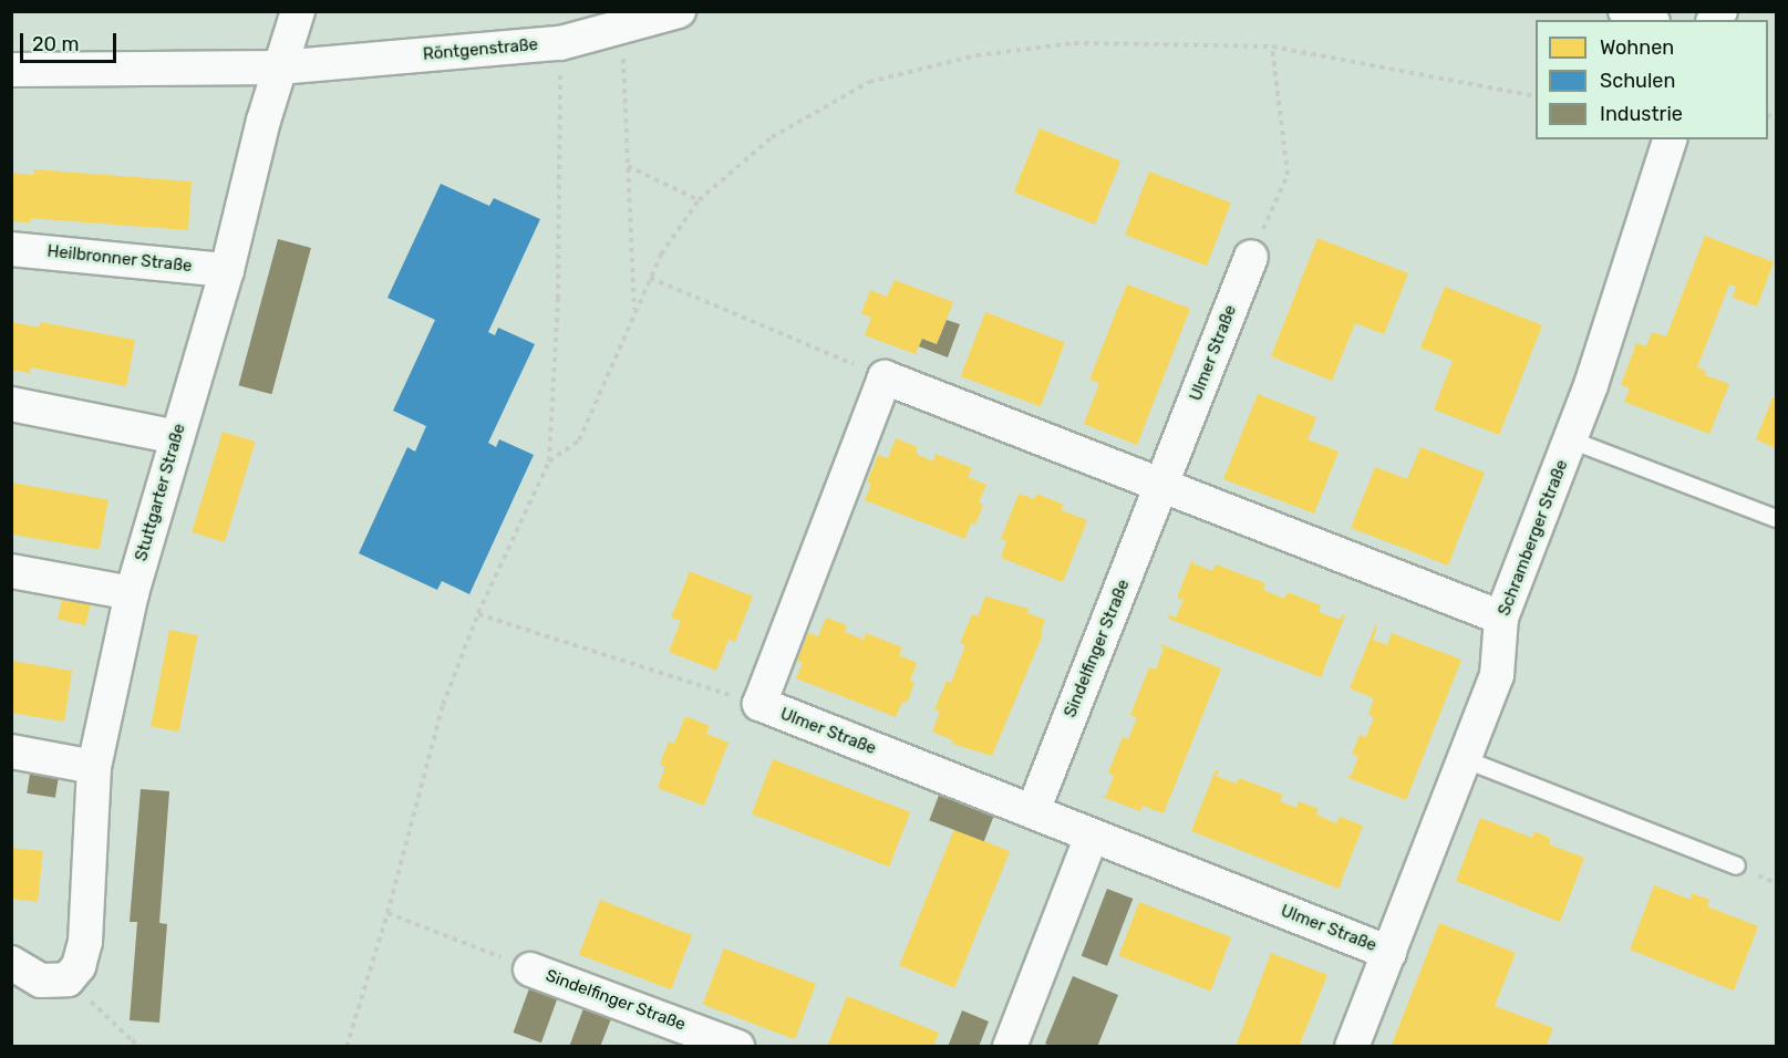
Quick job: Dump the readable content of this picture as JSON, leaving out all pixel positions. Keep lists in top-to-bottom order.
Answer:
{
  "streets": {
    "street": [
      "Röntgenstraße",
      "Heilbronner Straße",
      "Ulmer Straße",
      "Stuttgarter Straße",
      "Schramberger Straße",
      "Sindelfinger Straße"
    ]
  },
  "crossings": [
    ["Röntgenstraße", "Stuttgarter Straße"],
    ["Heilbronner Straße", "Stuttgarter Straße"],
    ["Ulmer Straße", "Schramberger Straße"],
    ["Ulmer Straße", "Sindelfinger Straße"]
  ],
  "legend": ["Wohnen", "Schulen", "Industrie"],
  "scale_bar": "20 m"
}
